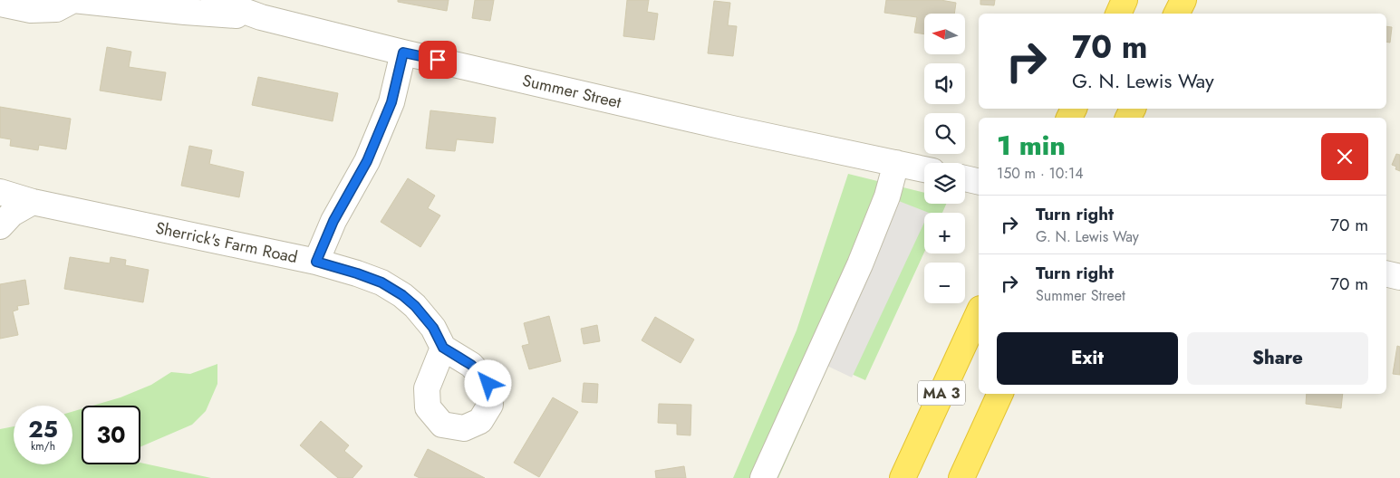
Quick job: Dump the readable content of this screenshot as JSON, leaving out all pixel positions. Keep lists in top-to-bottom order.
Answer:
{
  "streets": {
    "highway": ["MA 3"],
    "street": ["Summer Street", "Sherrick's Farm Road"]
  },
  "north": "left",
  "page": {
    "map_buttons": ["+", "−"],
    "turn": ["70 m", "G. N. Lewis Way"],
    "heading": ["1 min", "150 m · 10:14"],
    "list": [
      {
        "name": "Turn right",
        "note": "G. N. Lewis Way",
        "value": "70 m"
      },
      {
        "name": "Turn right",
        "note": "Summer Street",
        "value": "70 m"
      }
    ],
    "buttons": ["Exit", "Share"],
    "speed": "25 km/h",
    "limit": "30"
  }
}
